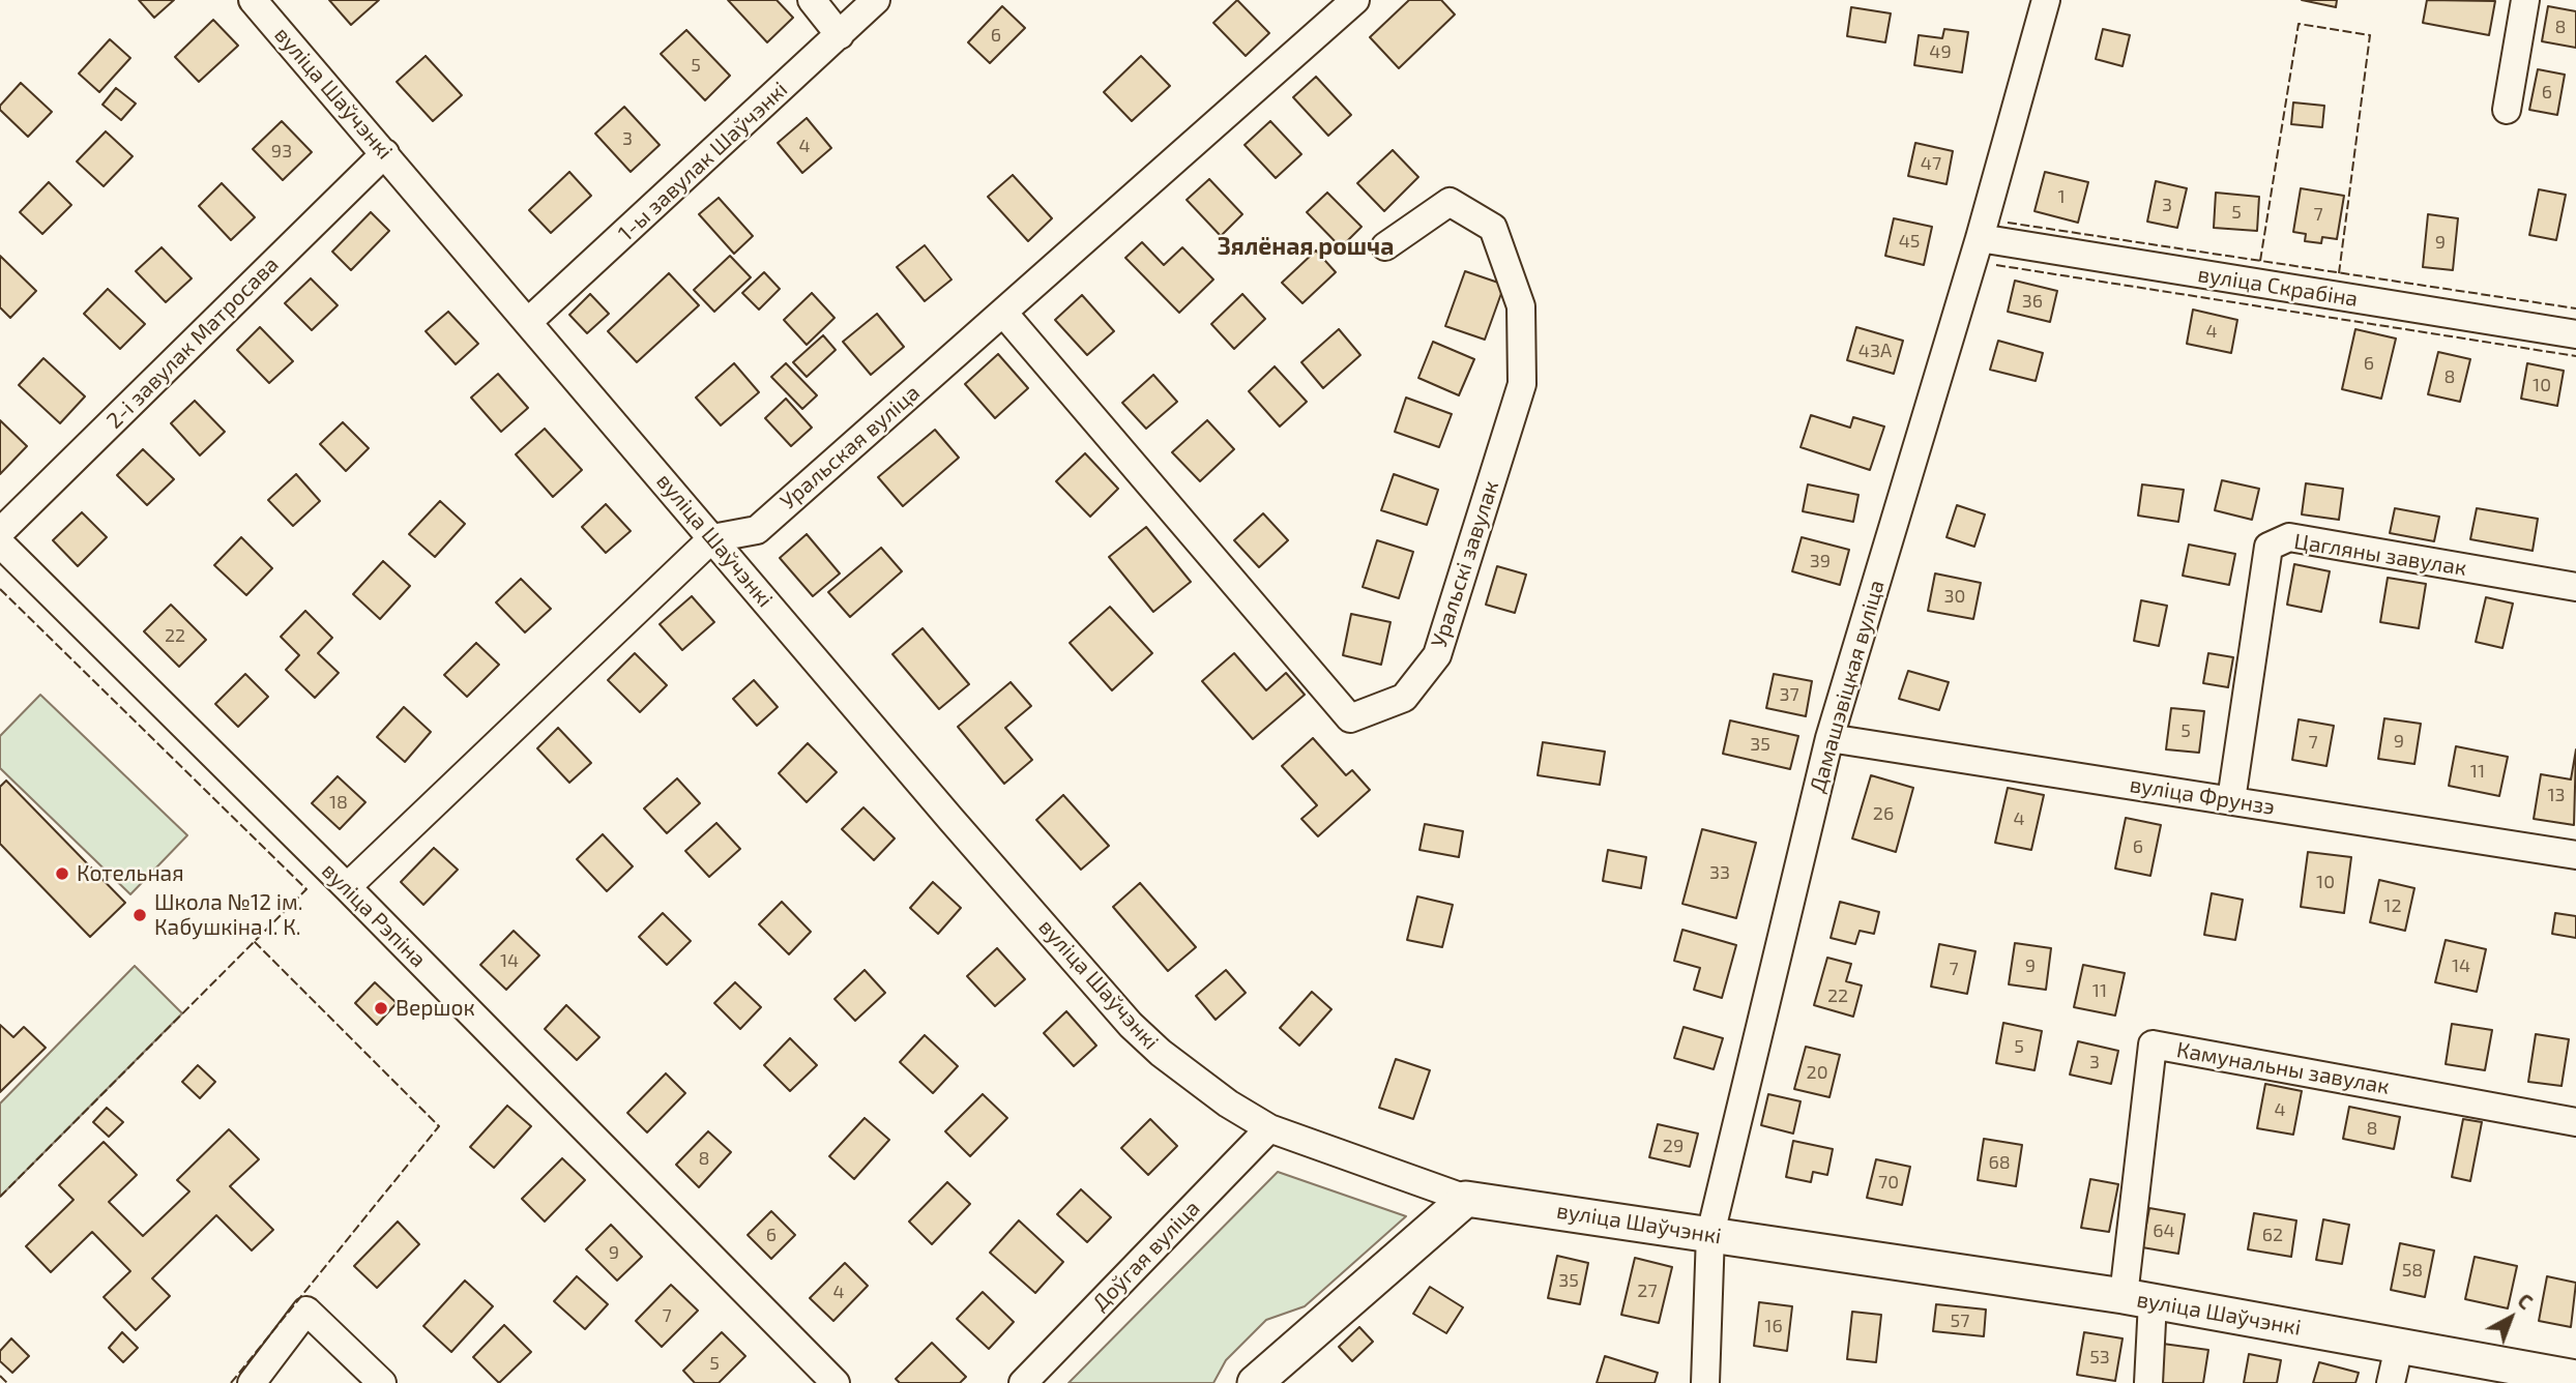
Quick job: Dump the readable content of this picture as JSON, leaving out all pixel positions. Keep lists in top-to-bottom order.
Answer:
{
  "streets": {
    "main road": ["вуліца Шаўчэнкі"],
    "street": [
      "1-ы завулак Шаўчэнкі",
      "вуліца Скрабіна",
      "2-і завулак Матросава",
      "Уральская вуліца",
      "Цагляны завулак",
      "Уральскі завулак",
      "Дамашэвіцкая вуліца",
      "вуліца Фрунзэ",
      "вуліца Рэпіна",
      "Камунальны завулак",
      "Доўгая вуліца"
    ]
  },
  "crossings": [
    ["вуліца Шаўчэнкі", "1-ы завулак Шаўчэнкі"],
    ["вуліца Шаўчэнкі", "2-і завулак Матросава"],
    ["вуліца Шаўчэнкі", "Уральская вуліца"],
    ["вуліца Шаўчэнкі", "Дамашэвіцкая вуліца"],
    ["вуліца Шаўчэнкі", "Камунальны завулак"],
    ["вуліца Шаўчэнкі", "Доўгая вуліца"],
    ["вуліца Скрабіна", "Дамашэвіцкая вуліца"],
    ["Уральская вуліца", "Уральскі завулак"],
    ["Цагляны завулак", "вуліца Фрунзэ"],
    ["Дамашэвіцкая вуліца", "вуліца Фрунзэ"]
  ],
  "districts": ["Зялёная рошча"],
  "places": ["Котельная", "Школа №12 ім. Кабушкіна І. К.", "Вершок"],
  "house_numbers": [
    "8",
    "6",
    "49",
    "5",
    "6",
    "3",
    "4",
    "93",
    "47",
    "1",
    "3",
    "5",
    "7",
    "45",
    "9",
    "36",
    "4",
    "43А",
    "6",
    "8",
    "10",
    "39",
    "30",
    "22",
    "37",
    "5",
    "9",
    "7",
    "35",
    "11",
    "13",
    "18",
    "26",
    "4",
    "6",
    "33",
    "10",
    "12",
    "14",
    "9",
    "14",
    "7",
    "11",
    "22",
    "5",
    "3",
    "20",
    "4",
    "8",
    "29",
    "8",
    "68",
    "70",
    "64",
    "6",
    "62",
    "9",
    "58",
    "35",
    "27",
    "4",
    "7",
    "57",
    "16",
    "53",
    "5"
  ],
  "north": "top right"
}
